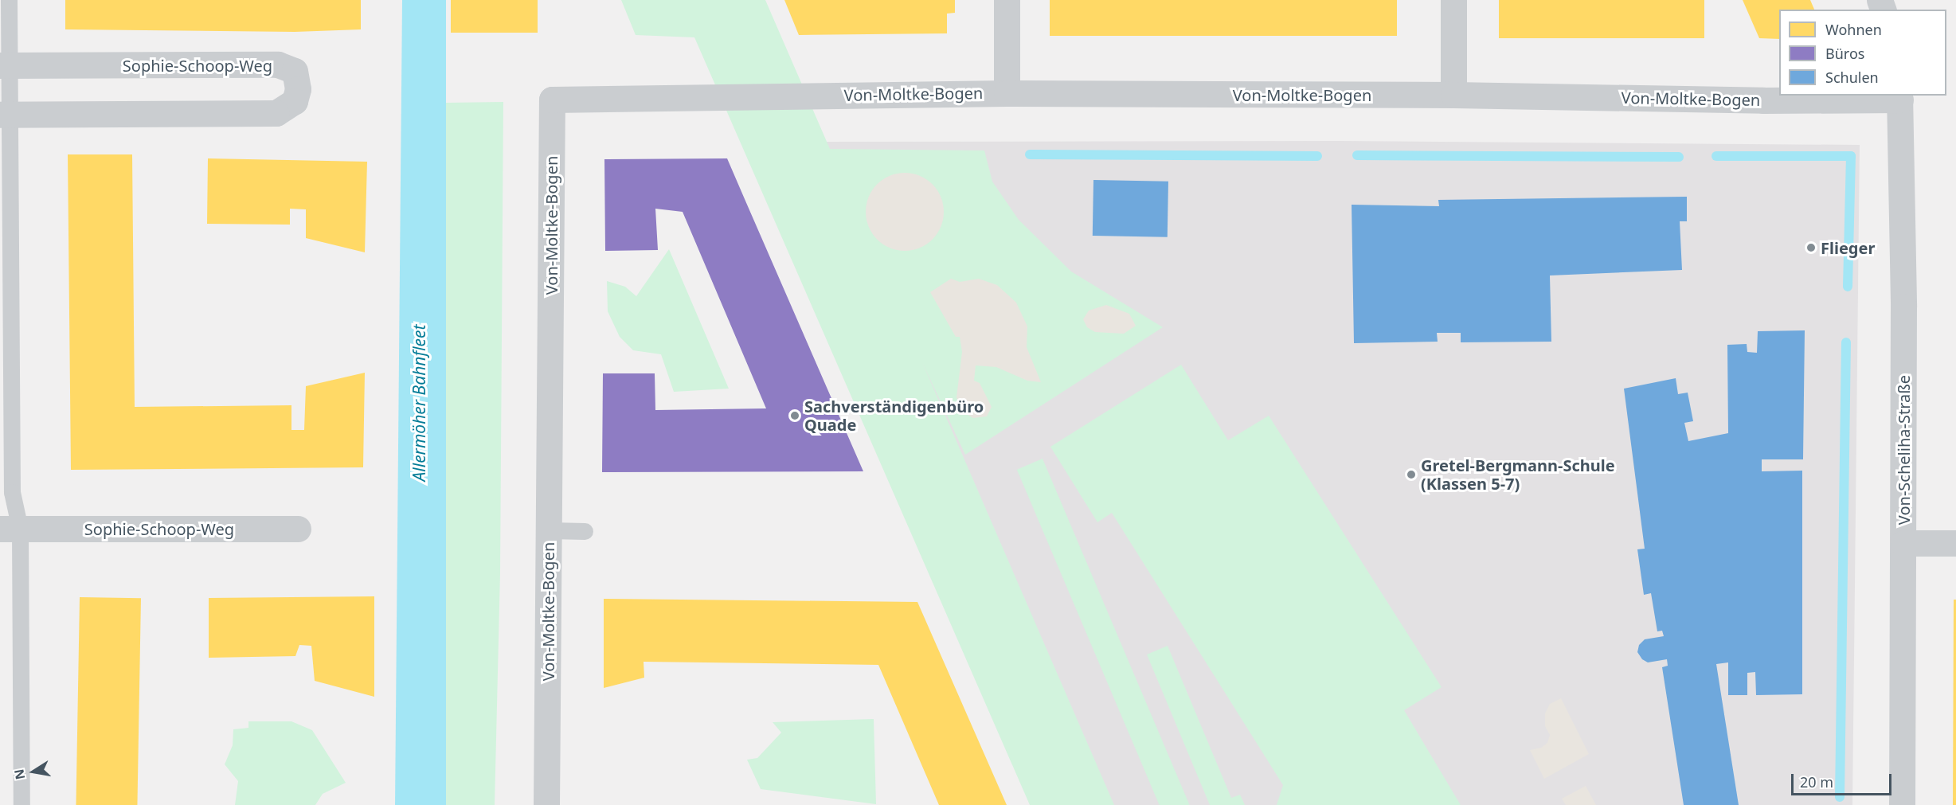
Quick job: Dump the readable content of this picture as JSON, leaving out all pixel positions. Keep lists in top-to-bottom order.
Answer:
{
  "streets": {
    "street": ["Sophie-Schoop-Weg", "Von-Moltke-Bogen", "Von-Scheliha-Straße"]
  },
  "crossings": [
    ["Von-Moltke-Bogen", "Von-Scheliha-Straße"]
  ],
  "water": ["Allermöher Bahnfleet"],
  "places": ["Flieger", "Sachverständigenbüro Quade", "Gretel-Bergmann-Schule (Klassen 5-7)"],
  "legend": ["Wohnen", "Büros", "Schulen"],
  "scale_bar": "20 m",
  "north": "left"
}
